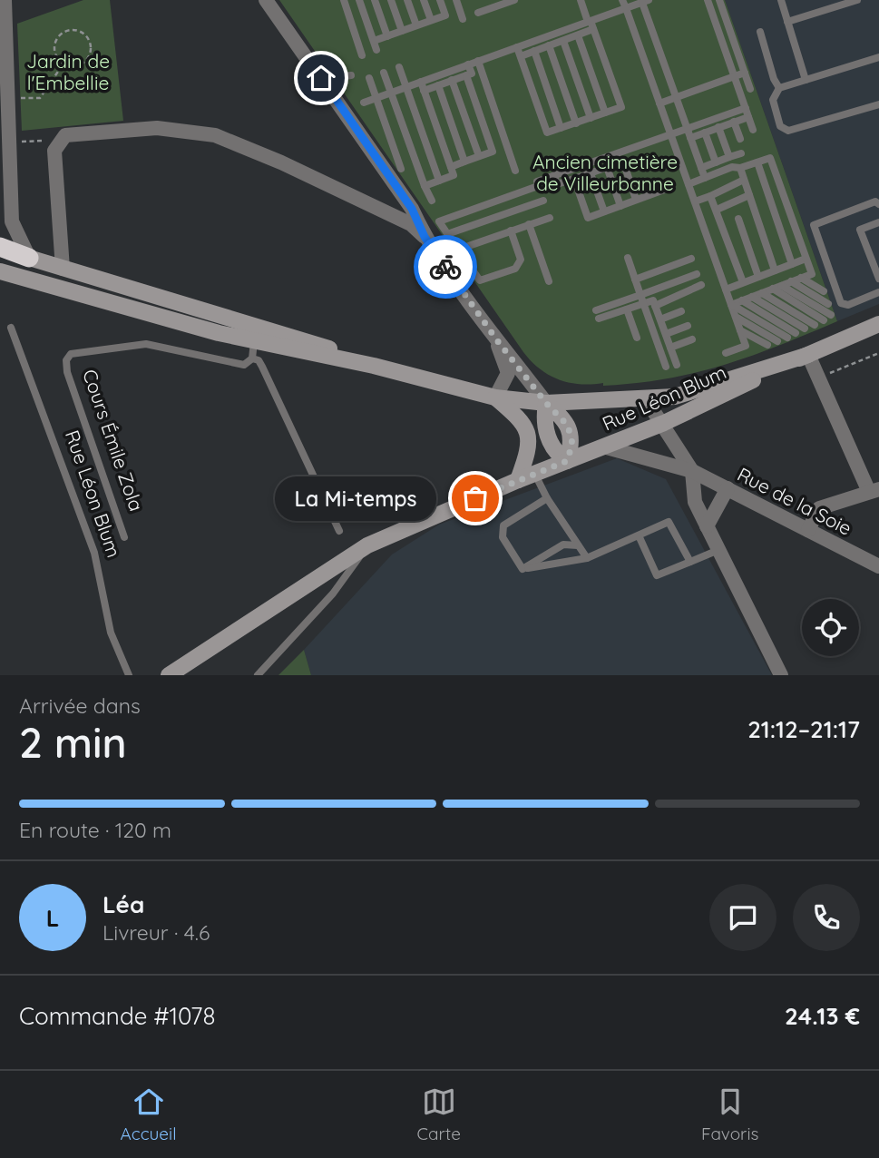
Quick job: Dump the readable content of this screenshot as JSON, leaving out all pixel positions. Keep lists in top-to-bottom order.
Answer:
{
  "streets": {
    "main road": ["Rue Léon Blum"],
    "street": ["Rue de la Soie"],
    "lane": ["Cours Émile Zola"]
  },
  "crossings": [
    ["Rue Léon Blum", "Rue de la Soie"]
  ],
  "parks": ["Jardin de l'Embellie", "Ancien cimetière de Villeurbanne"],
  "places": ["La Mi-temps"],
  "page": {
    "bubble": "La Mi-temps",
    "heading": ["2 min", "Arrivée dans", "21:12–21:17"],
    "panel": [
      "Léa",
      "Livreur · 4.6",
      "Commande #1078",
      "24.13 €"
    ],
    "bar": "En route · 120 m",
    "round": "L",
    "tabs": ["Accueil", "Carte", "Favoris"]
  }
}
